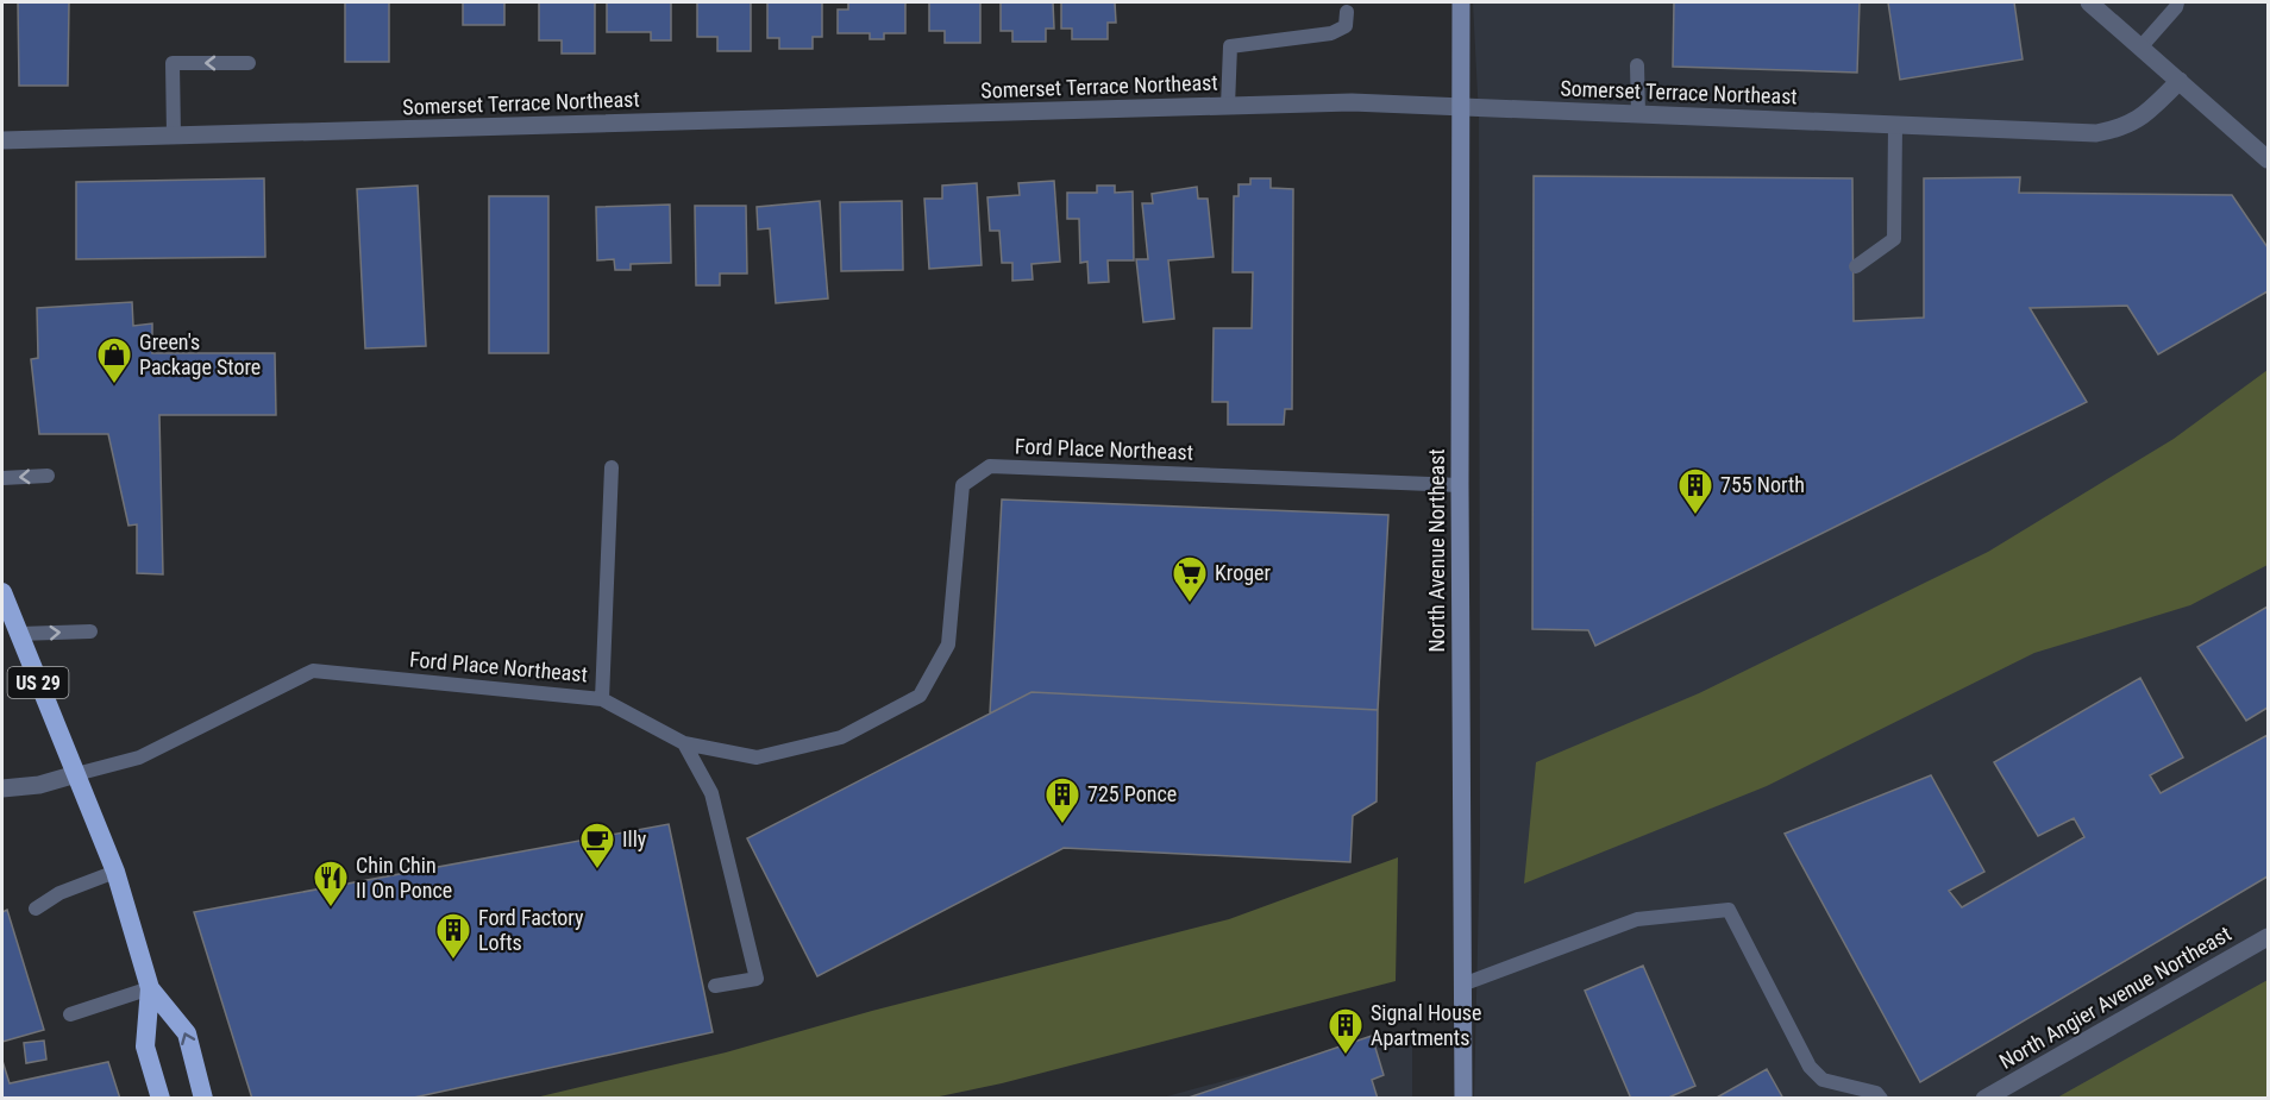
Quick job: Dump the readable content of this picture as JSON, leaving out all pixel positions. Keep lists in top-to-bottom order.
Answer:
{
  "streets": {
    "highway": ["US 29"],
    "main road": ["North Avenue Northeast"],
    "street": ["Somerset Terrace Northeast", "North Angier Avenue Northeast"],
    "lane": ["Ford Place Northeast"]
  },
  "crossings": [
    ["Somerset Terrace Northeast", "North Avenue Northeast"],
    ["Ford Place Northeast", "North Avenue Northeast"],
    ["Ford Place Northeast", "US 29"]
  ],
  "places": {
    "shop": ["Green's Package Store"],
    "building": [
      "755 North",
      "725 Ponce",
      "Ford Factory Lofts",
      "Signal House Apartments"
    ],
    "supermarket": ["Kroger"],
    "cafe": ["Illy"],
    "restaurant": ["Chin Chin II On Ponce"]
  }
}
